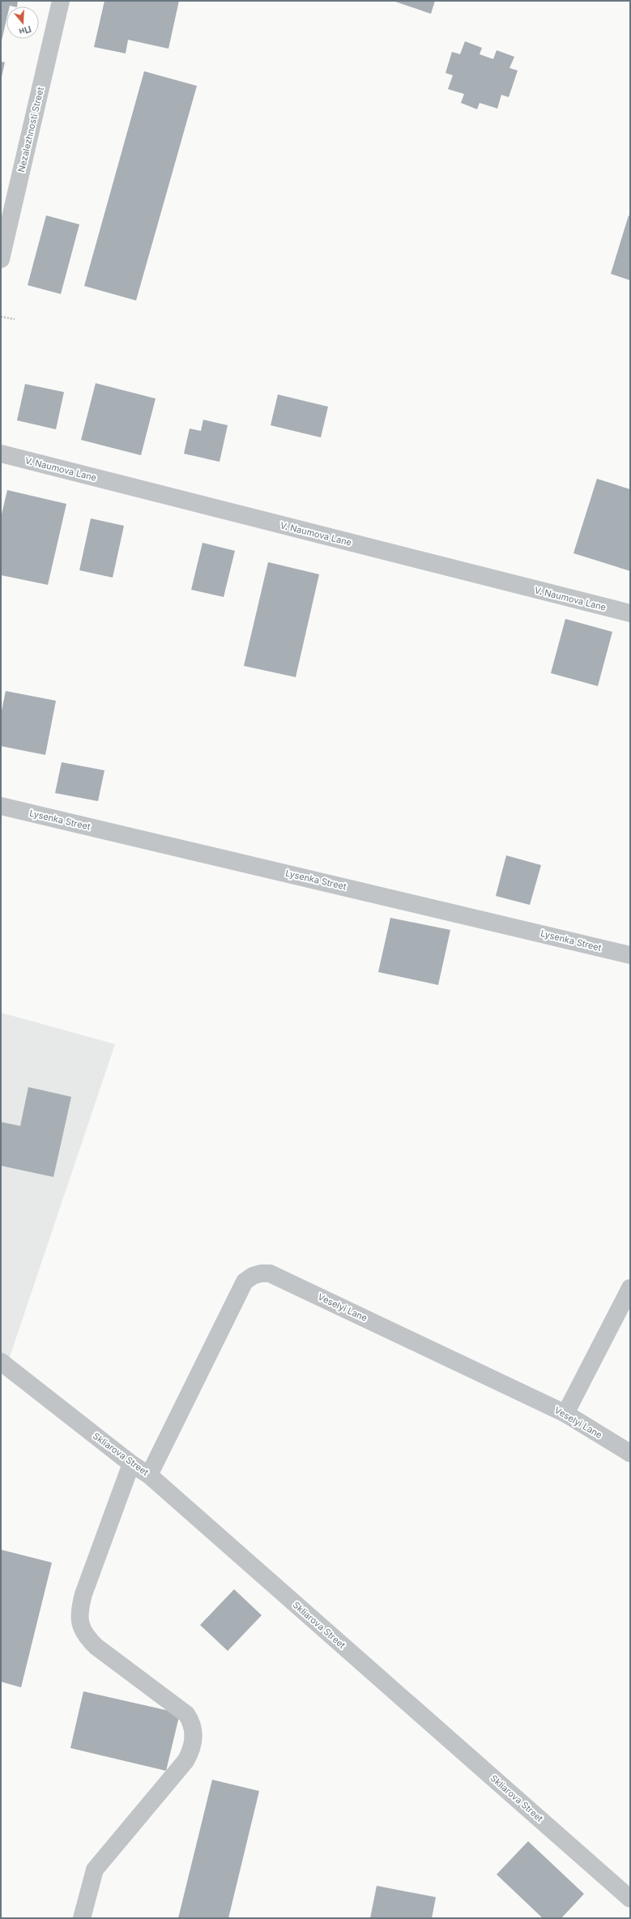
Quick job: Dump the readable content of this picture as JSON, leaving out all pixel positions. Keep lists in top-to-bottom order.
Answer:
{
  "streets": {
    "street": [
      "Nezalezhnosti Street",
      "V. Naumova Lane",
      "Lysenka Street",
      "Veselyi Lane",
      "Skliarova Street"
    ]
  },
  "crossings": [
    ["Veselyi Lane", "Skliarova Street"]
  ],
  "north": "bottom"
}
